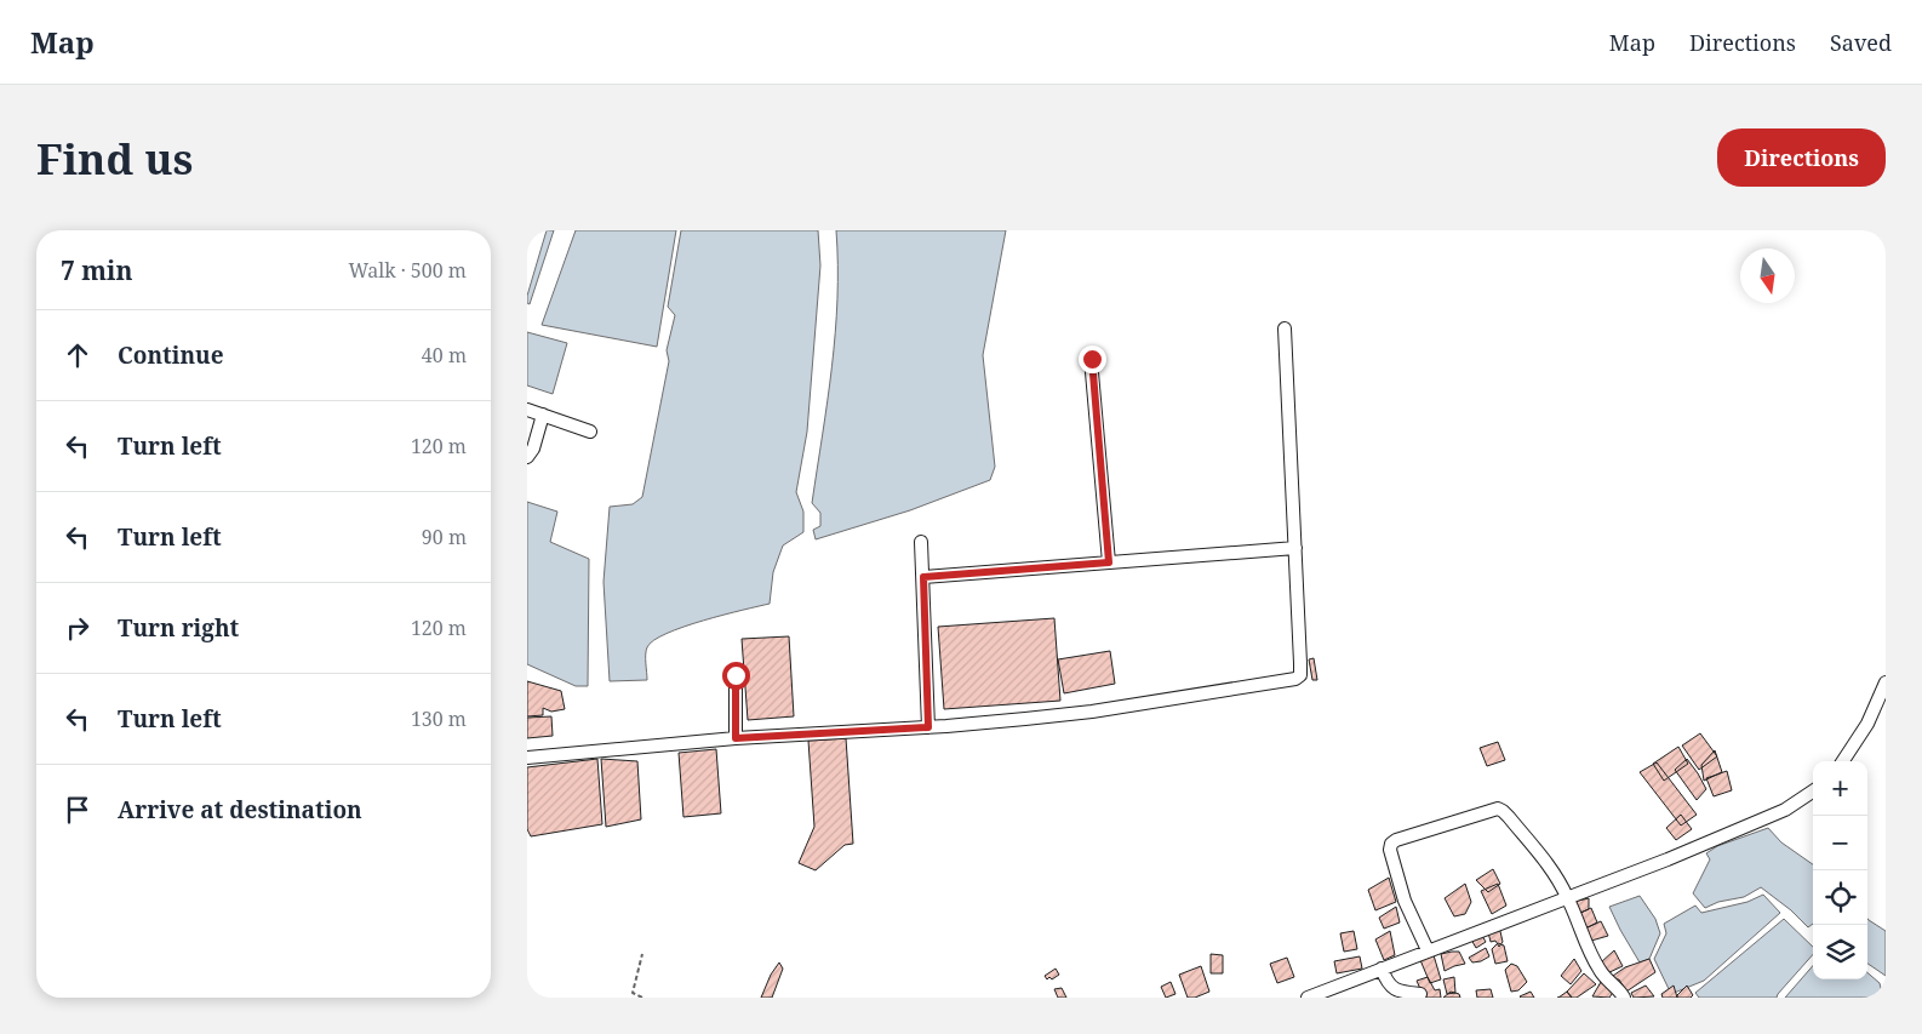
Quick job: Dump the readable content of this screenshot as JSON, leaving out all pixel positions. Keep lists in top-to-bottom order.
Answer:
{
  "north": "bottom",
  "page": {
    "header": "Map",
    "nav": ["Map", "Directions", "Saved"],
    "buttons": "Directions",
    "title": "Find us",
    "heading": ["7 min", "Walk · 500 m"],
    "list": [
      ["Continue", "40 m"],
      ["Turn left", "120 m"],
      ["Turn left", "90 m"],
      ["Turn right", "120 m"],
      ["Turn left", "130 m"],
      "Arrive at destination"
    ],
    "map_buttons": ["+", "−"]
  }
}
